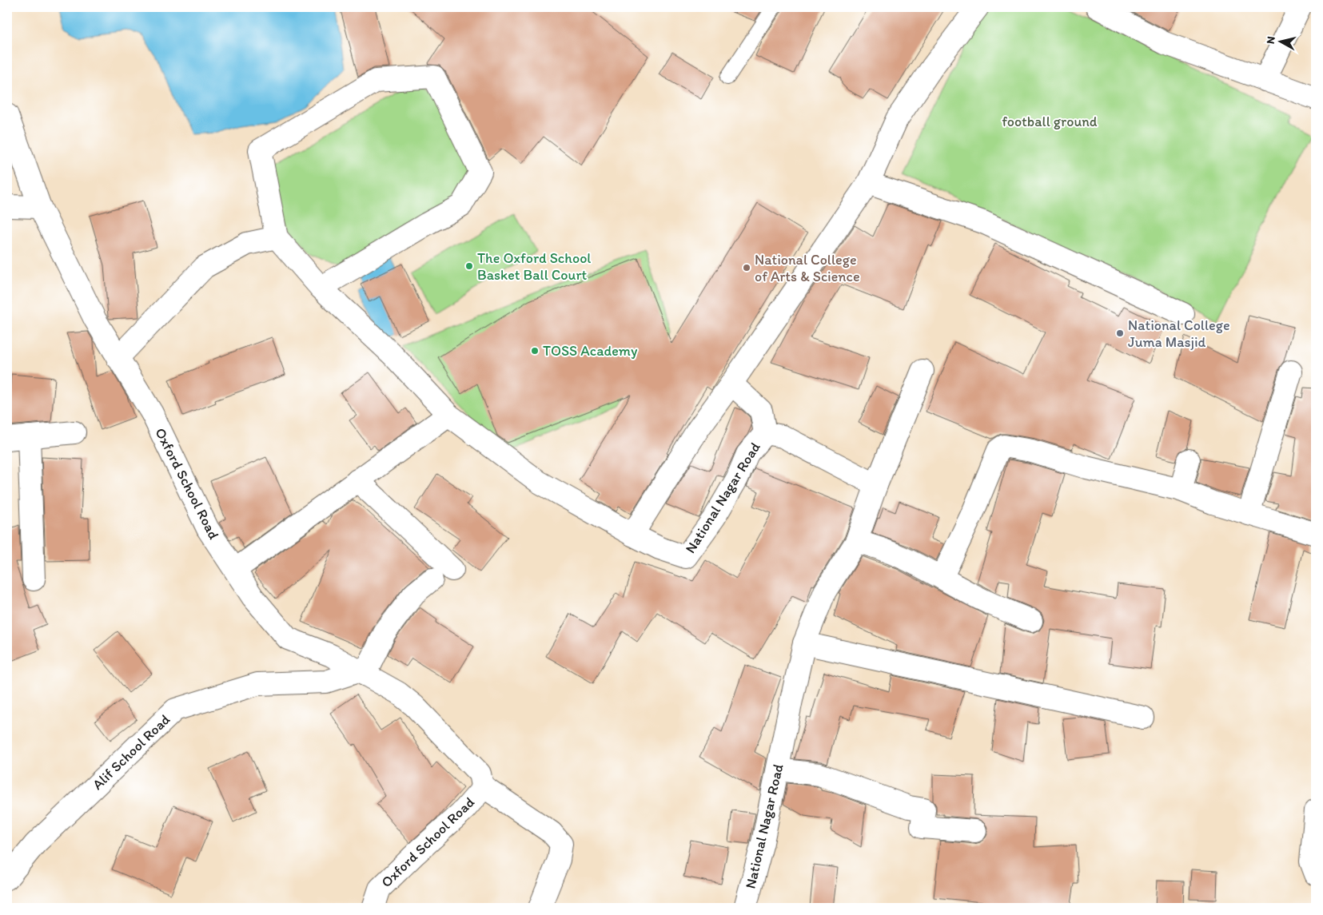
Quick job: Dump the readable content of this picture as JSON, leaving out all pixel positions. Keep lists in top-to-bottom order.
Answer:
{
  "streets": {
    "street": ["Oxford School Road", "National Nagar Road", "Alif School Road"]
  },
  "crossings": [
    ["Oxford School Road", "Alif School Road"]
  ],
  "parks": ["football ground"],
  "places": [
    "The Oxford School Basket Ball Court",
    "National College of Arts & Science",
    "National College Juma Masjid",
    "TOSS Academy"
  ],
  "north": "left"
}
